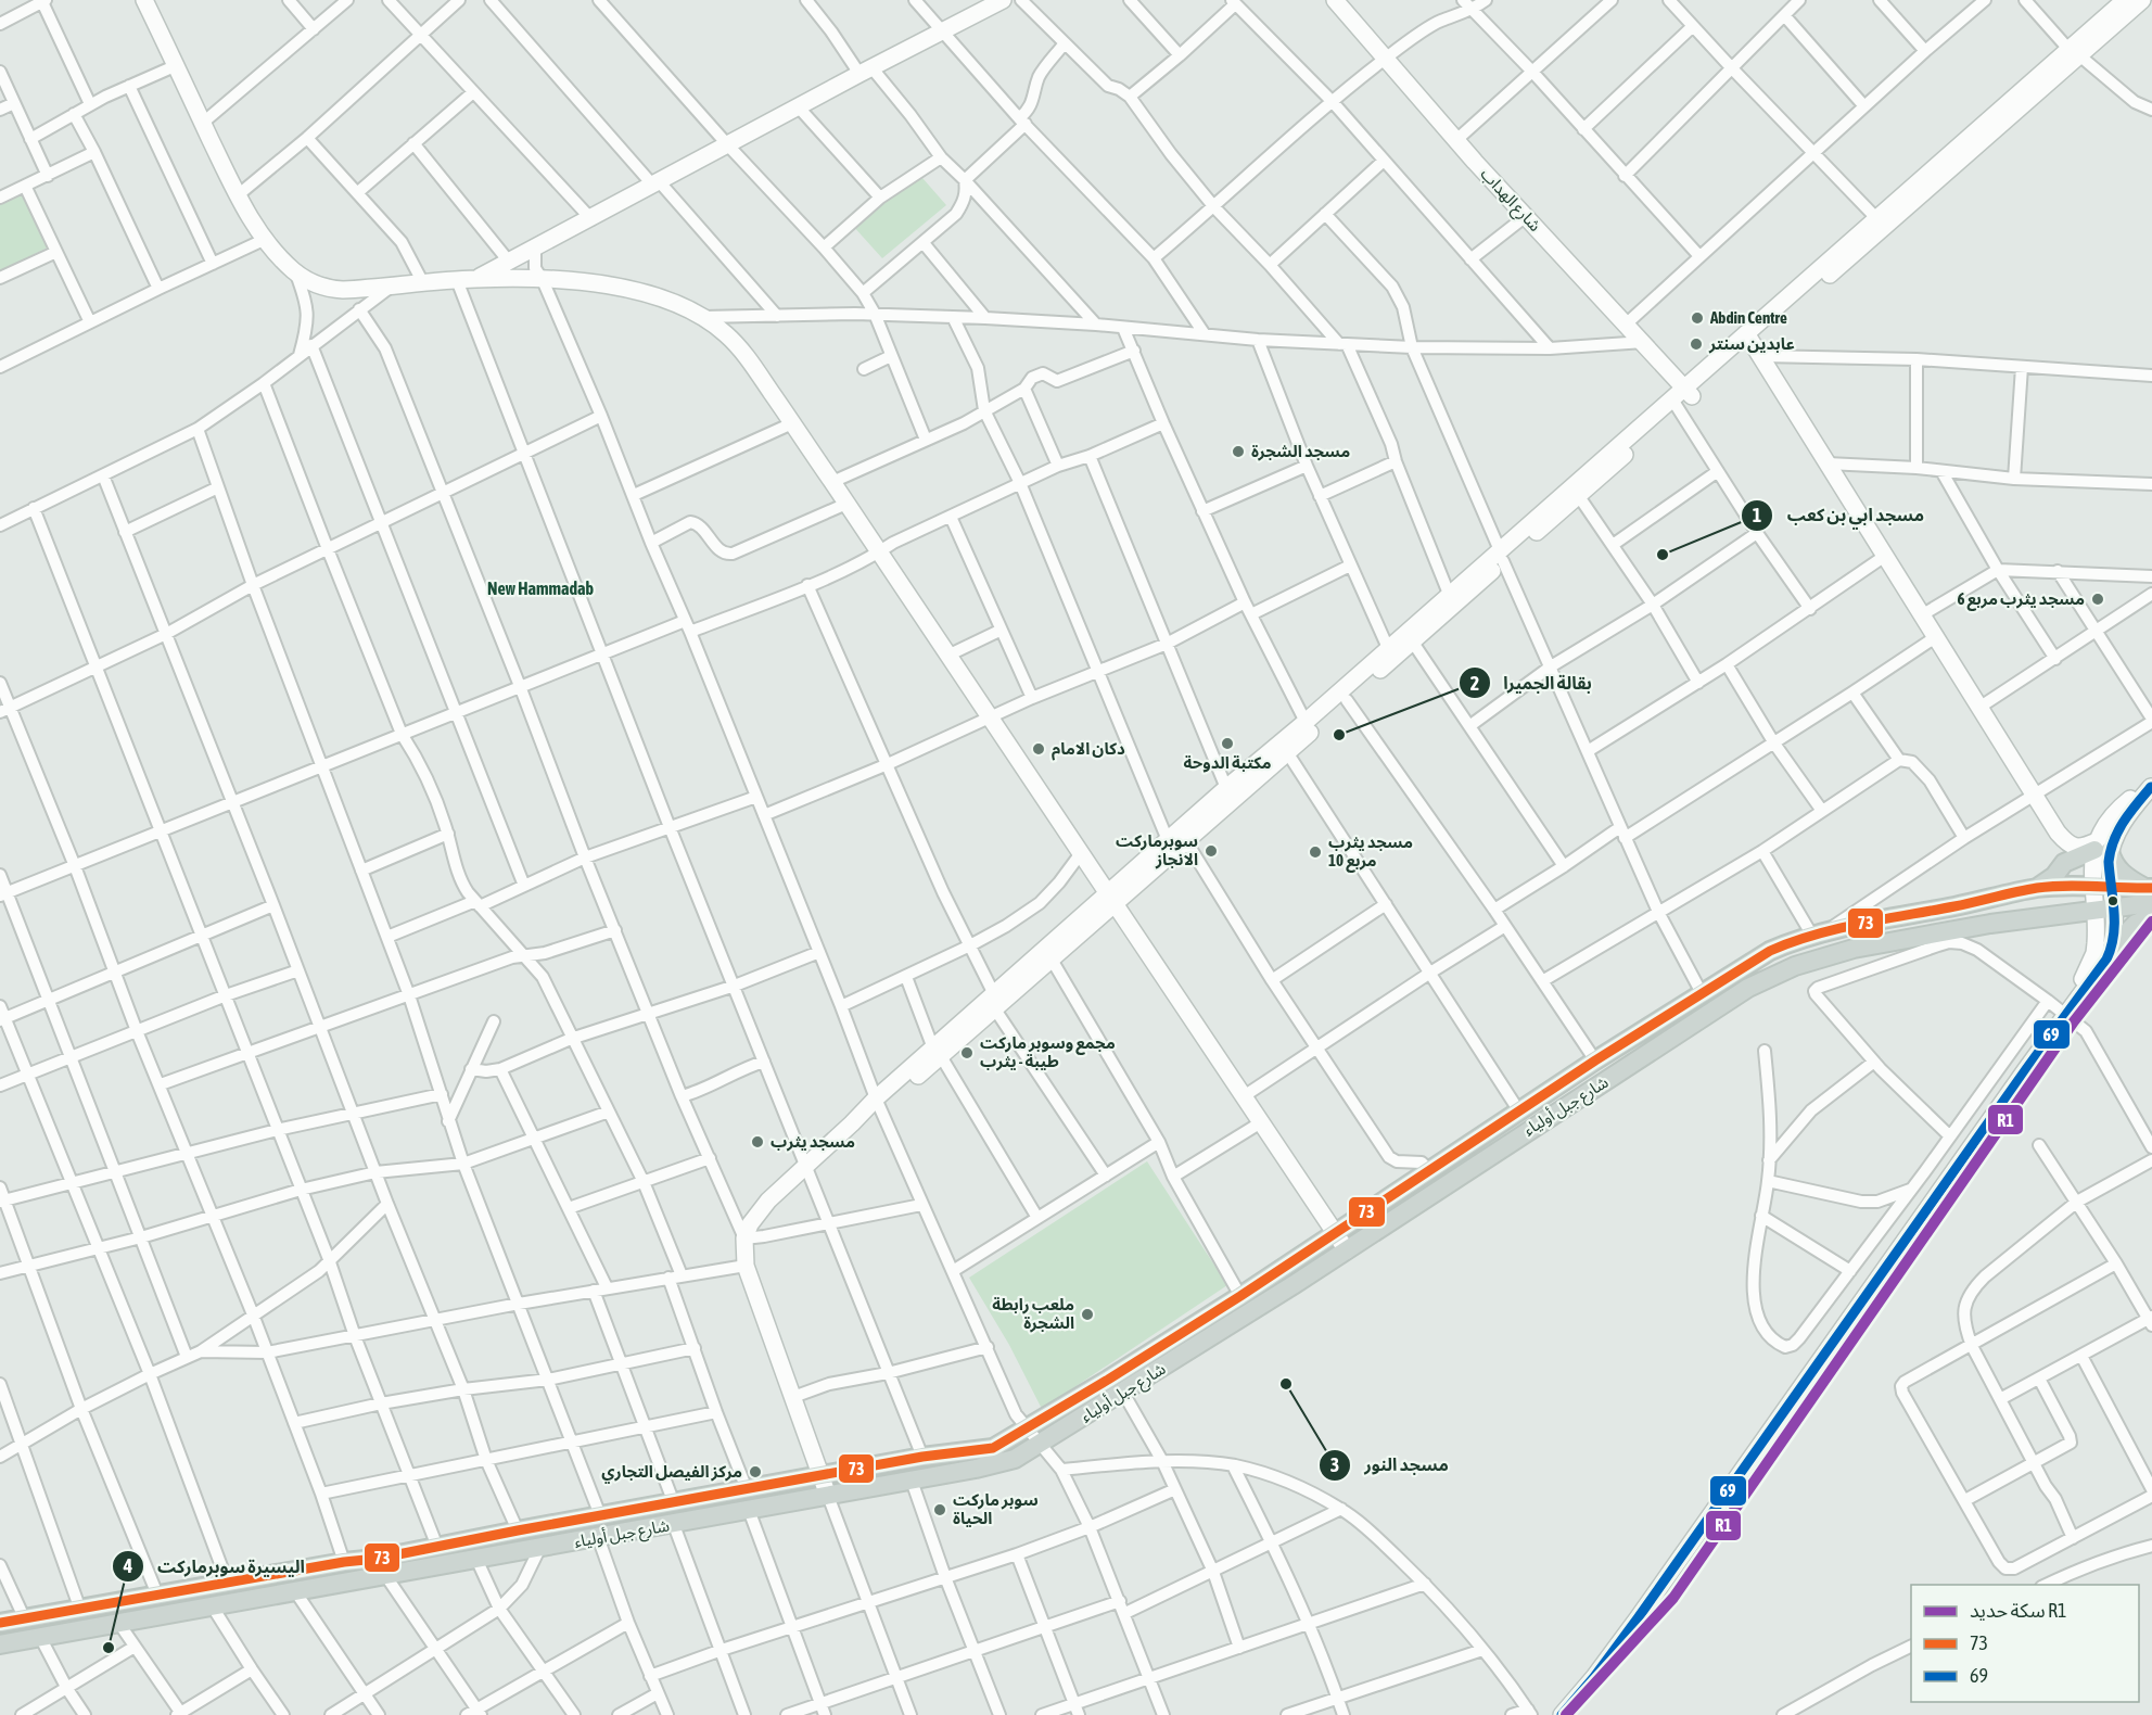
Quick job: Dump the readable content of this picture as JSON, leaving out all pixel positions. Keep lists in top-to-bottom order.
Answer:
{
  "streets": {
    "main road": ["شارع جبل أولياء"],
    "street": ["شارع الهداب"]
  },
  "districts": ["New Hammadab"],
  "places": [
    "Abdin Centre",
    "عابدين سنتر",
    "مسجد الشجرة",
    "مسجد ابي بن كعب",
    "مسجد يثرب مربع 6",
    "بقالة الجميرا",
    "مكتبة الدوحة",
    "دكان الامام",
    "سوبرماركت الانجاز",
    "مسجد يثرب مربع 10",
    "مجمع وسوبر ماركت طيبة - يثرب",
    "مسجد يثرب",
    "ملعب رابطة الشجرة",
    "مسجد النور",
    "مركز الفيصل التجاري",
    "سوبر ماركت الحياة",
    "اليسيرة سوبرماركت"
  ],
  "lines": ["transit line 69", "transit line 73", "rail line R1"],
  "legend": ["سكة حديد R1", "73", "69"]
}
